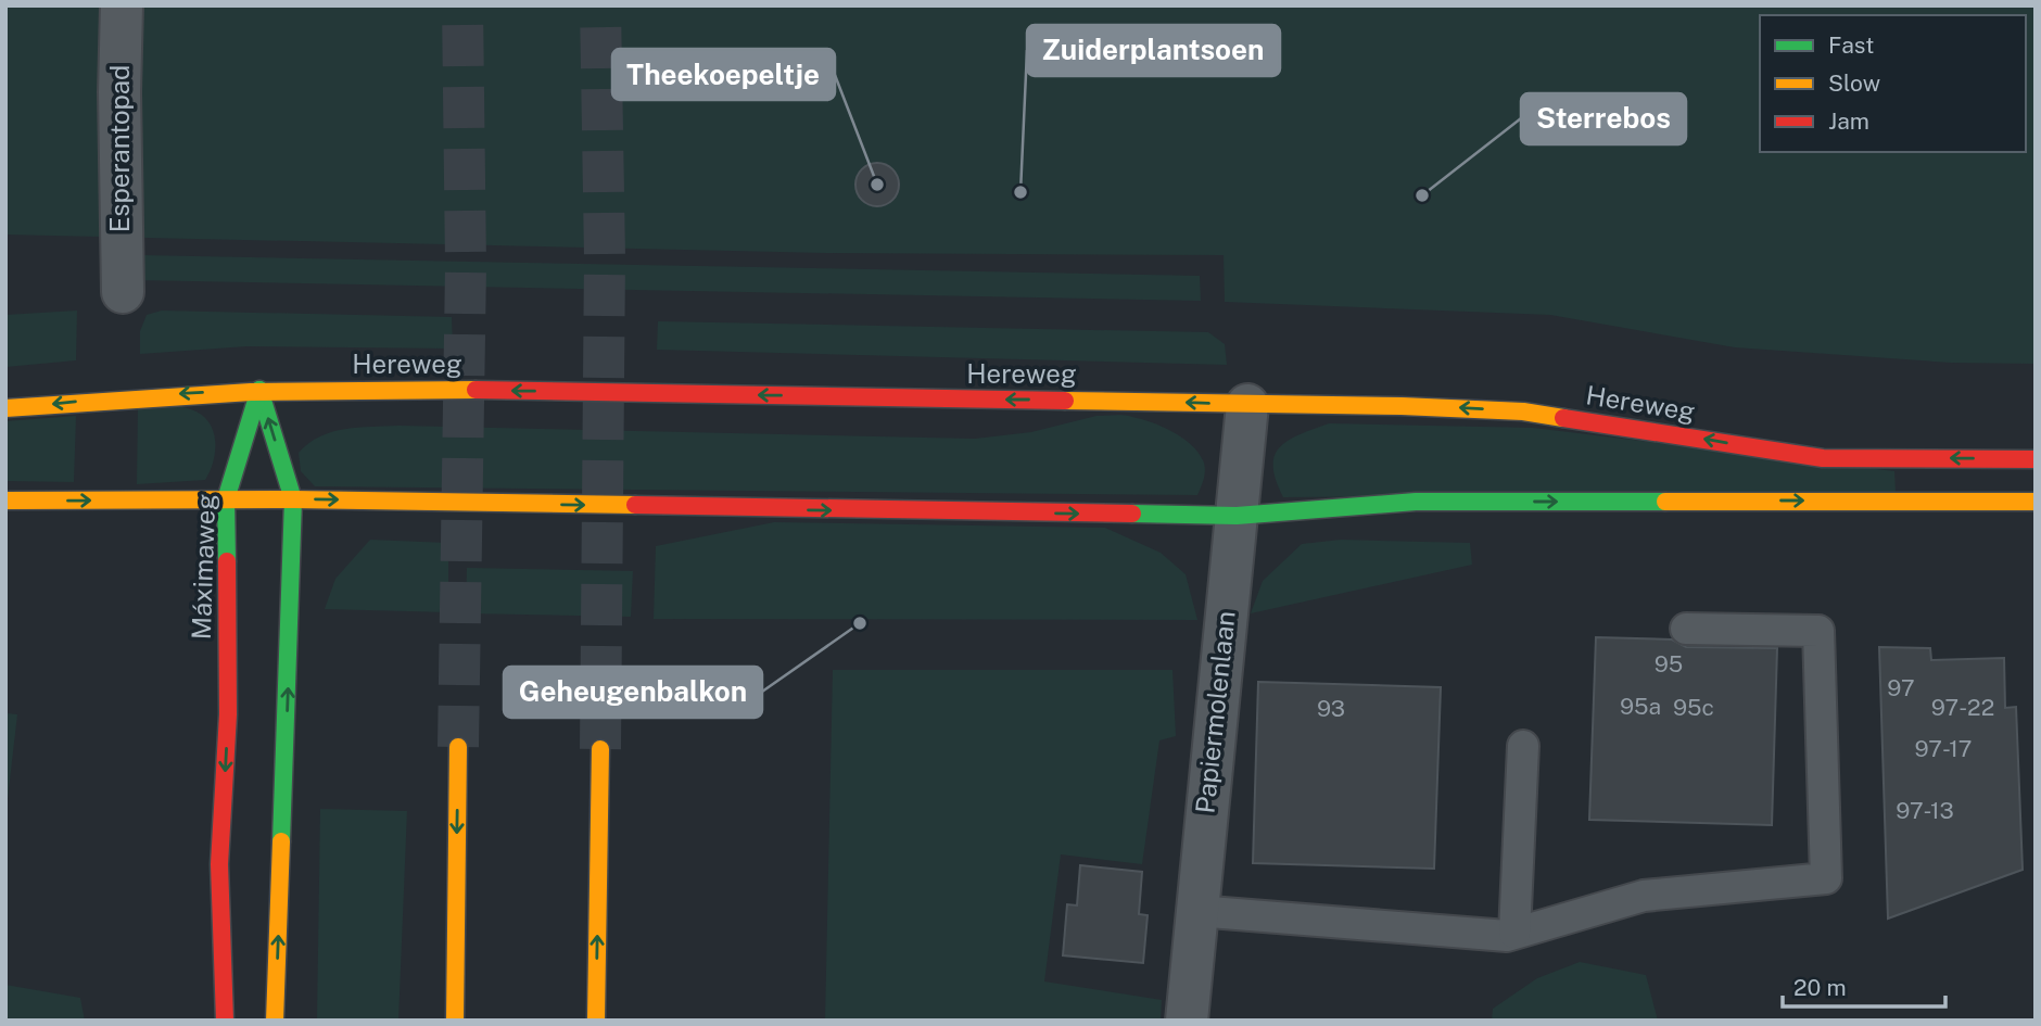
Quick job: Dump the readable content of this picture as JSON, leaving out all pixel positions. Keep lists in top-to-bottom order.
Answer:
{
  "streets": {
    "main road": ["Hereweg", "Máximaweg"],
    "street": ["Esperantopad", "Papiermolenlaan"]
  },
  "crossings": [
    ["Hereweg", "Máximaweg"],
    ["Hereweg", "Papiermolenlaan"]
  ],
  "places": [
    "Theekoepeltje",
    "Zuiderplantsoen",
    "Sterrebos",
    "Geheugenbalkon"
  ],
  "house_numbers": [
    "95",
    "97",
    "95a",
    "95c",
    "97-22",
    "93",
    "97-17",
    "97-13"
  ],
  "legend": ["Fast", "Slow", "Jam"],
  "scale_bar": "20 m"
}
